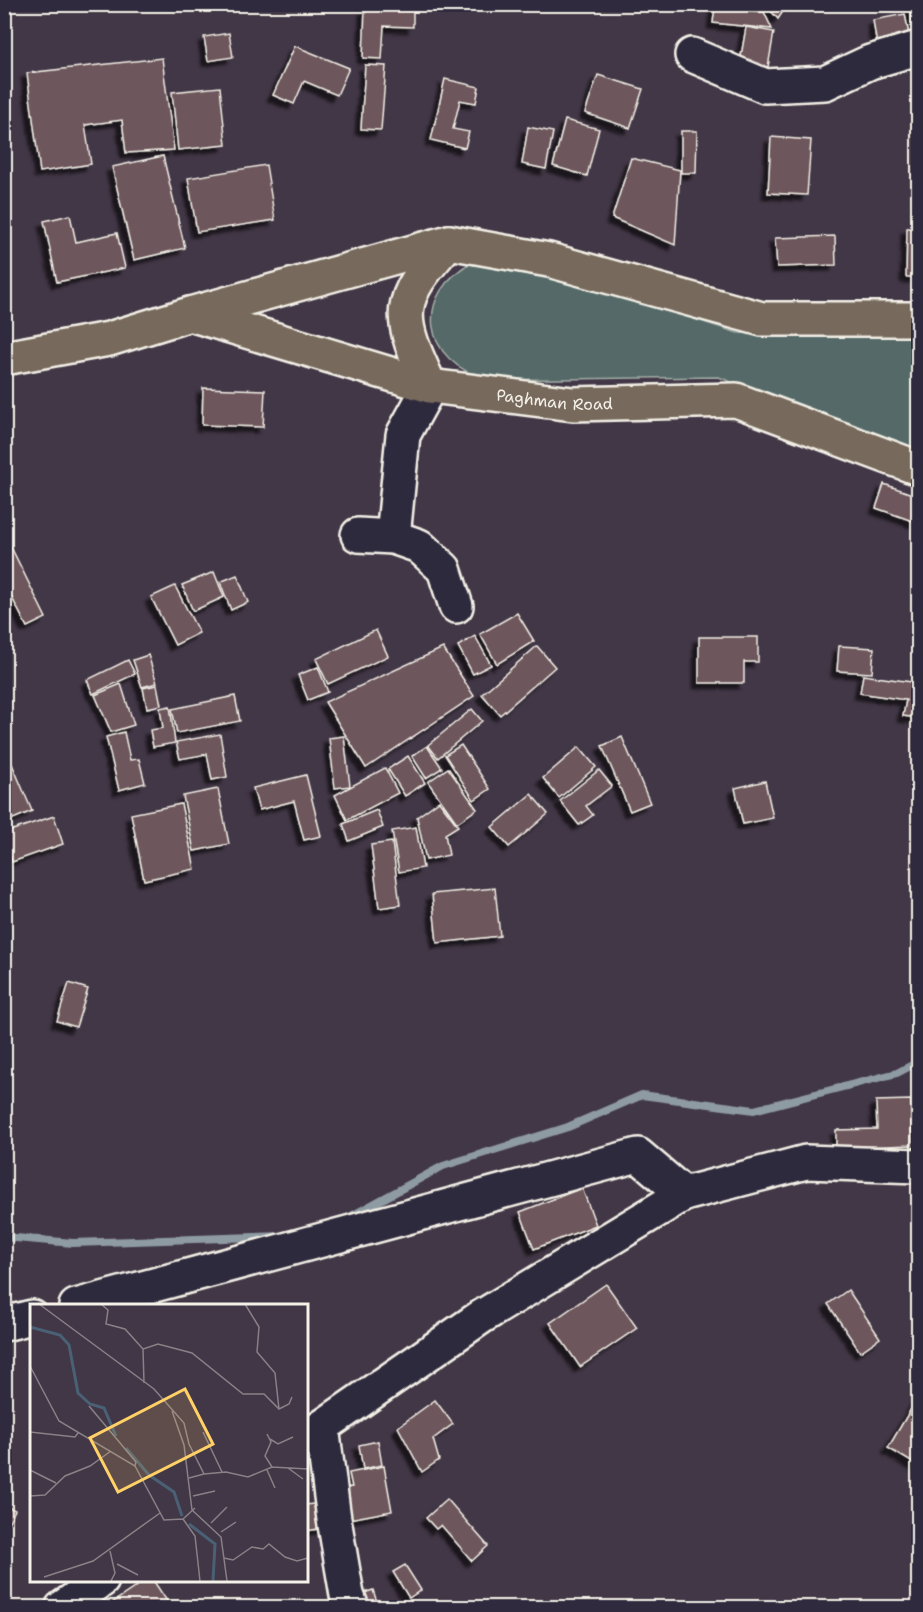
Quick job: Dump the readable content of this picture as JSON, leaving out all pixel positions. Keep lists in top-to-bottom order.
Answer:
{
  "streets": {
    "main road": ["Paghman Road"]
  }
}
